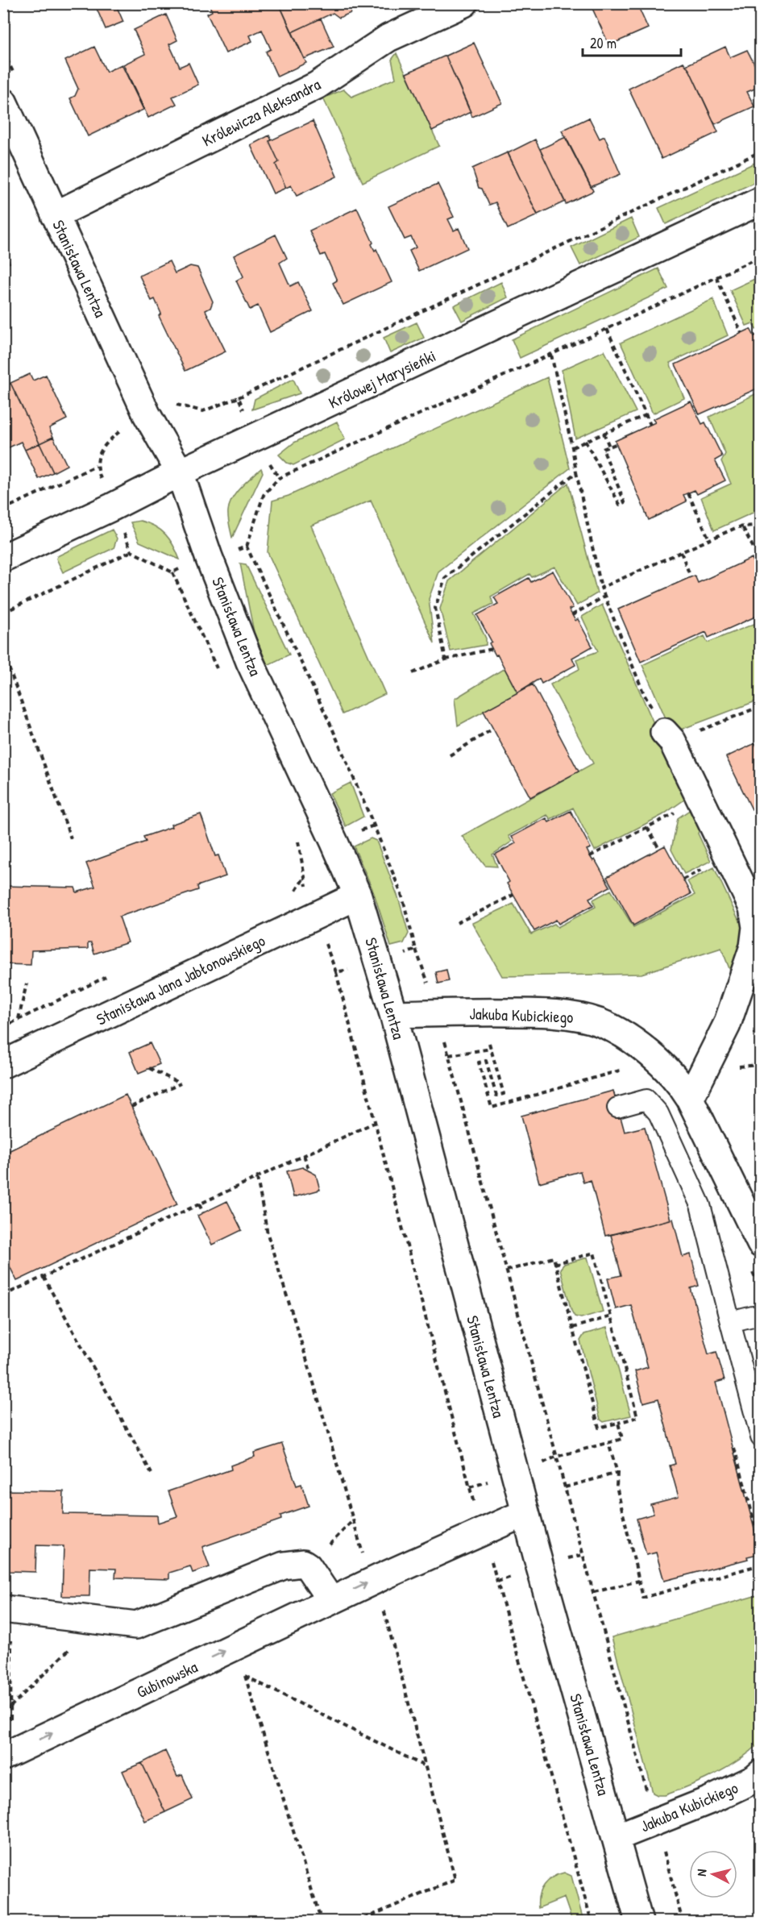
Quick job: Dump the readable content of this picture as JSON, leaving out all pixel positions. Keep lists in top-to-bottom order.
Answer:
{
  "streets": {
    "street": [
      "Królewicza Aleksandra",
      "Stanisława Lentza",
      "Królowej Marysieńki",
      "Stanisława Jana Jabłonowskiego",
      "Jakuba Kubickiego",
      "Gubinowska"
    ]
  },
  "crossings": [
    ["Królewicza Aleksandra", "Stanisława Lentza"],
    ["Stanisława Lentza", "Królowej Marysieńki"],
    ["Stanisława Lentza", "Stanisława Jana Jabłonowskiego"],
    ["Stanisława Lentza", "Jakuba Kubickiego"],
    ["Stanisława Lentza", "Gubinowska"]
  ],
  "one_way": ["Gubinowska"],
  "scale_bar": "20 m",
  "north": "left"
}
